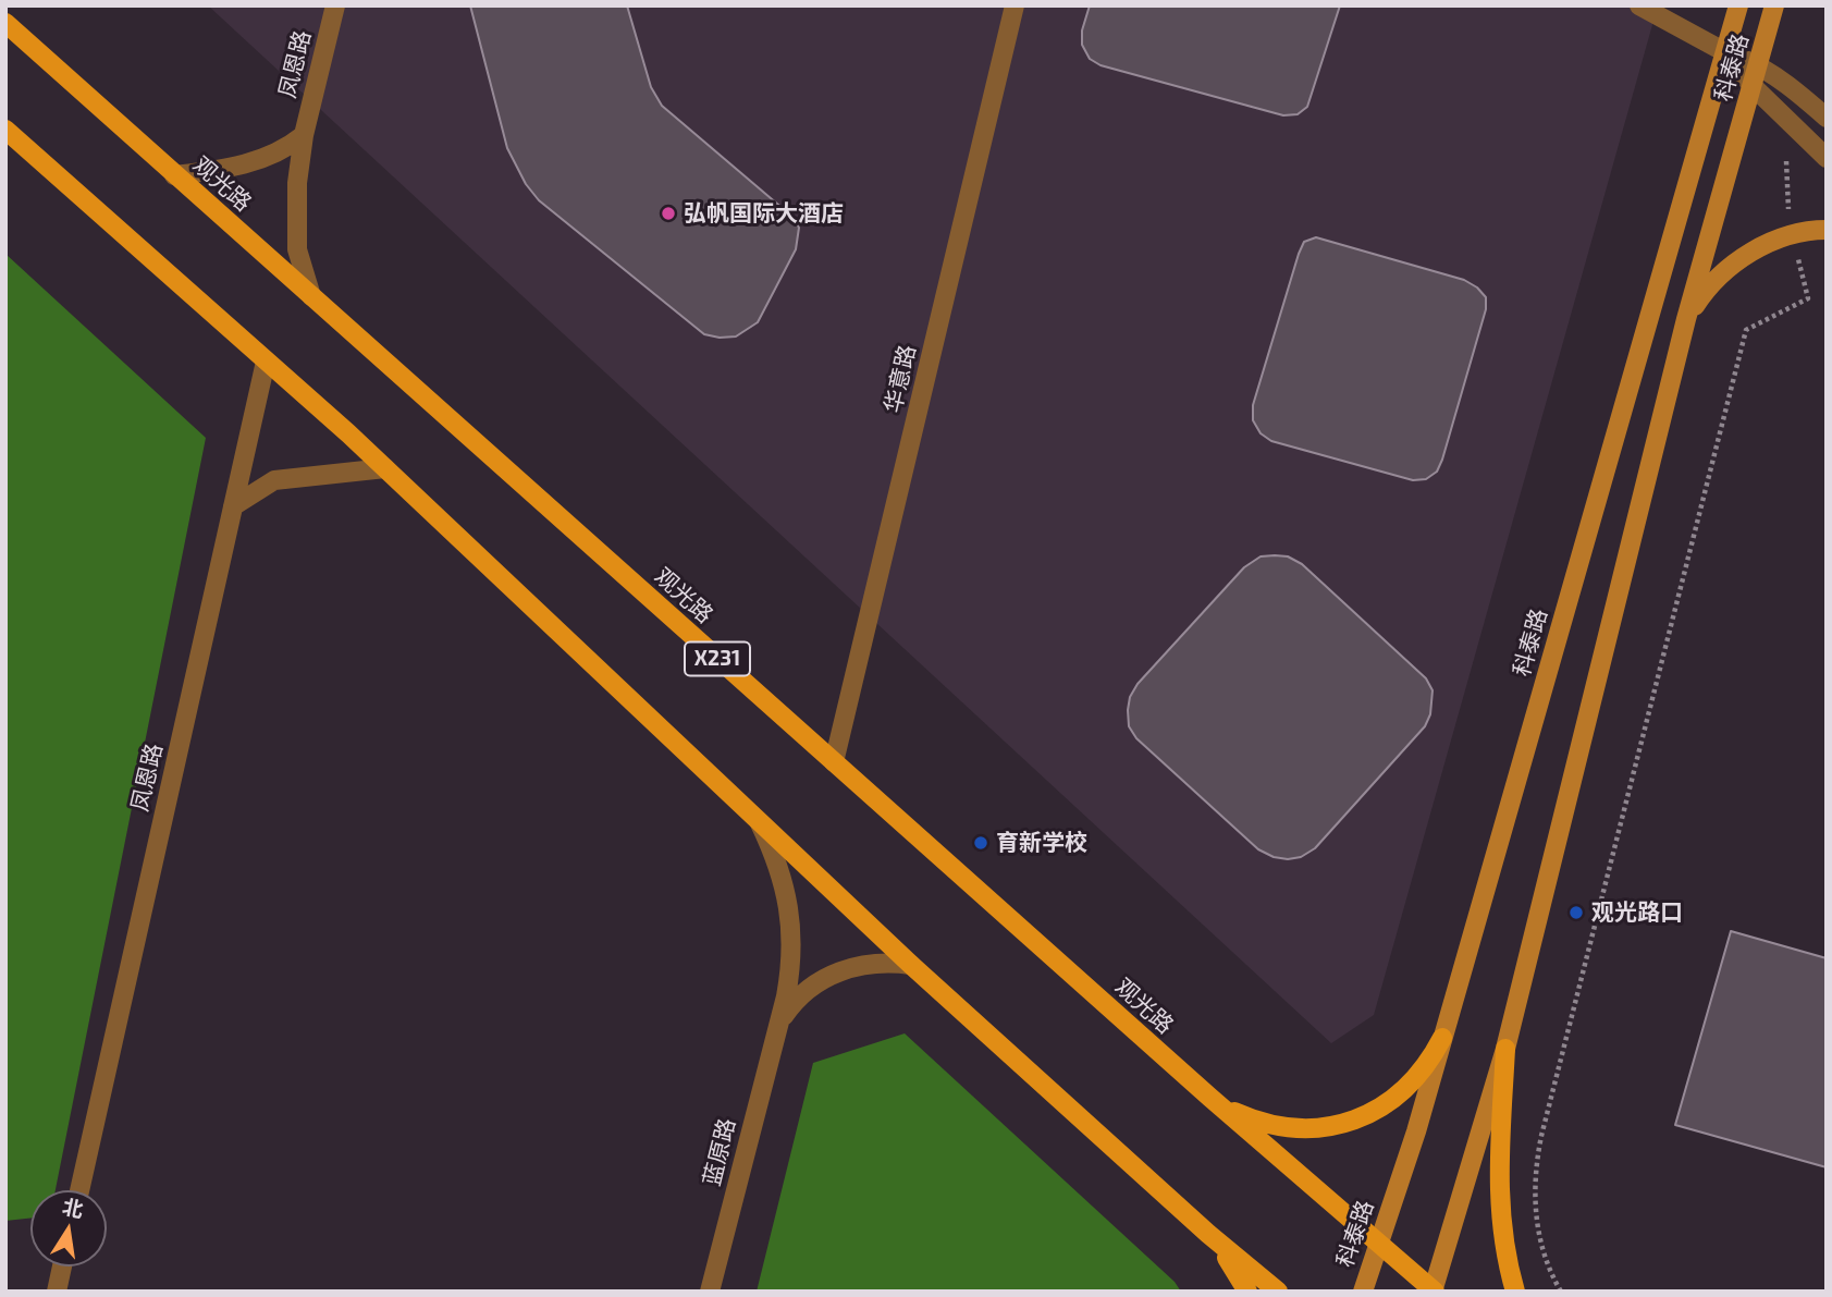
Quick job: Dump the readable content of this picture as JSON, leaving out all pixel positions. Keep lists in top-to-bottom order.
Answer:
{
  "streets": {
    "main road": ["科泰路", "观光路", "X231"],
    "street": ["凤恩路", "华意路", "蓝原路"]
  },
  "crossings": [
    ["凤恩路", "观光路"],
    ["科泰路", "观光路"],
    ["观光路", "华意路"]
  ],
  "places": ["弘帆国际大酒店", "育新学校", "观光路口"],
  "north": "top"
}
